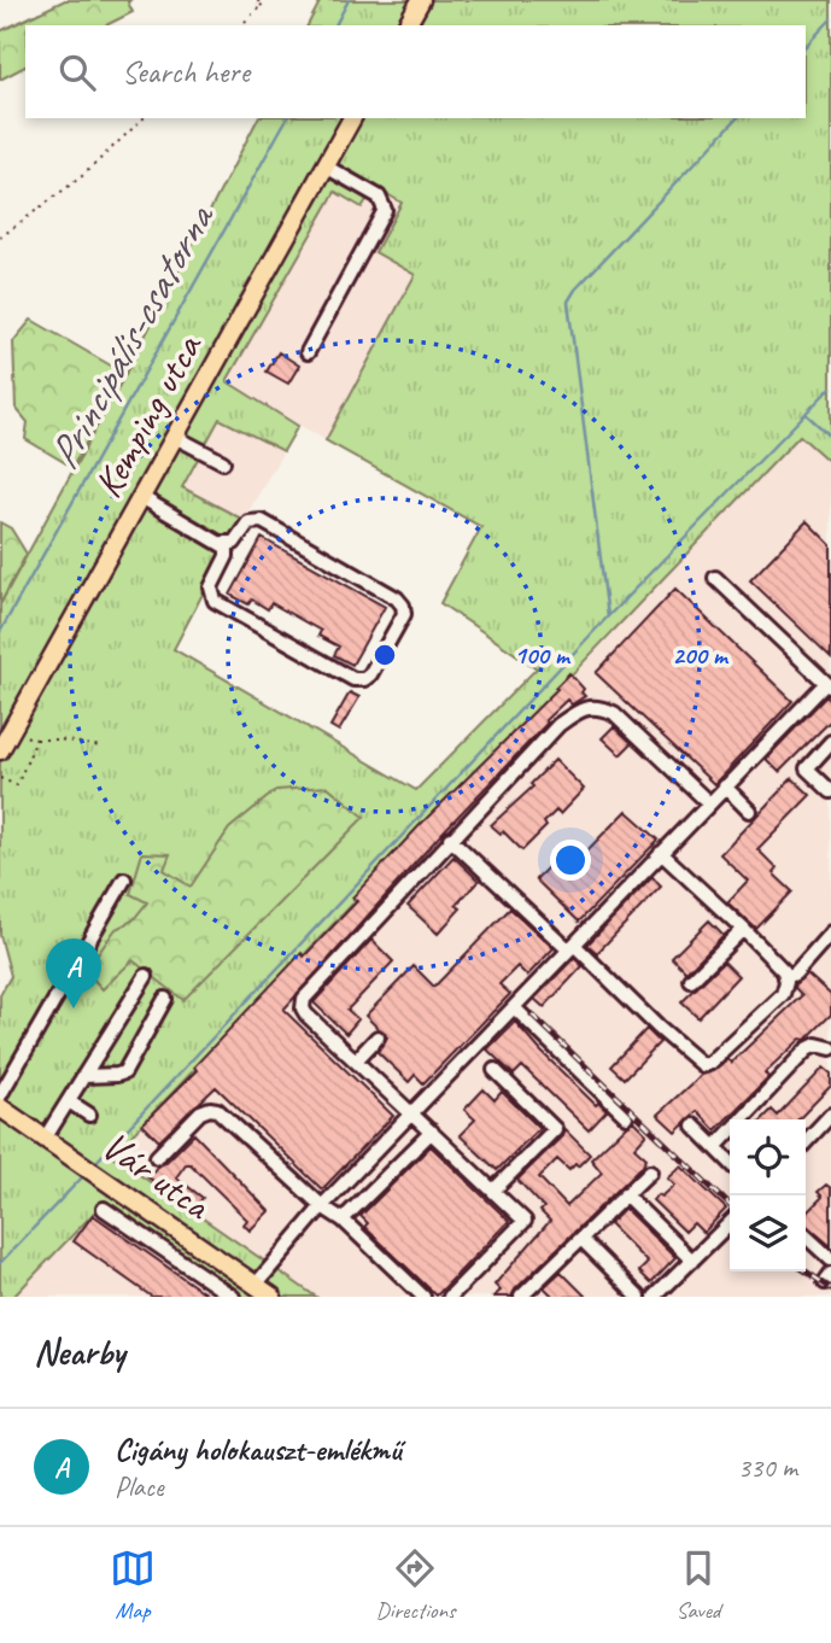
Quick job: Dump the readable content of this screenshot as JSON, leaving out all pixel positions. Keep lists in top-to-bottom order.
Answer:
{
  "streets": {
    "main road": ["Kemping utca", "Vár utca"]
  },
  "water": ["Principális-csatorna"],
  "page": {
    "search": "Search here",
    "pins": "A",
    "heading": "Nearby",
    "list": [
      {
        "mark": "A",
        "name": "Cigány holokauszt-emlékmű",
        "note": "Place",
        "value": "330 m"
      }
    ],
    "nav": ["Map", "Directions", "Saved"]
  },
  "rings": ["100 m", "200 m"]
}
